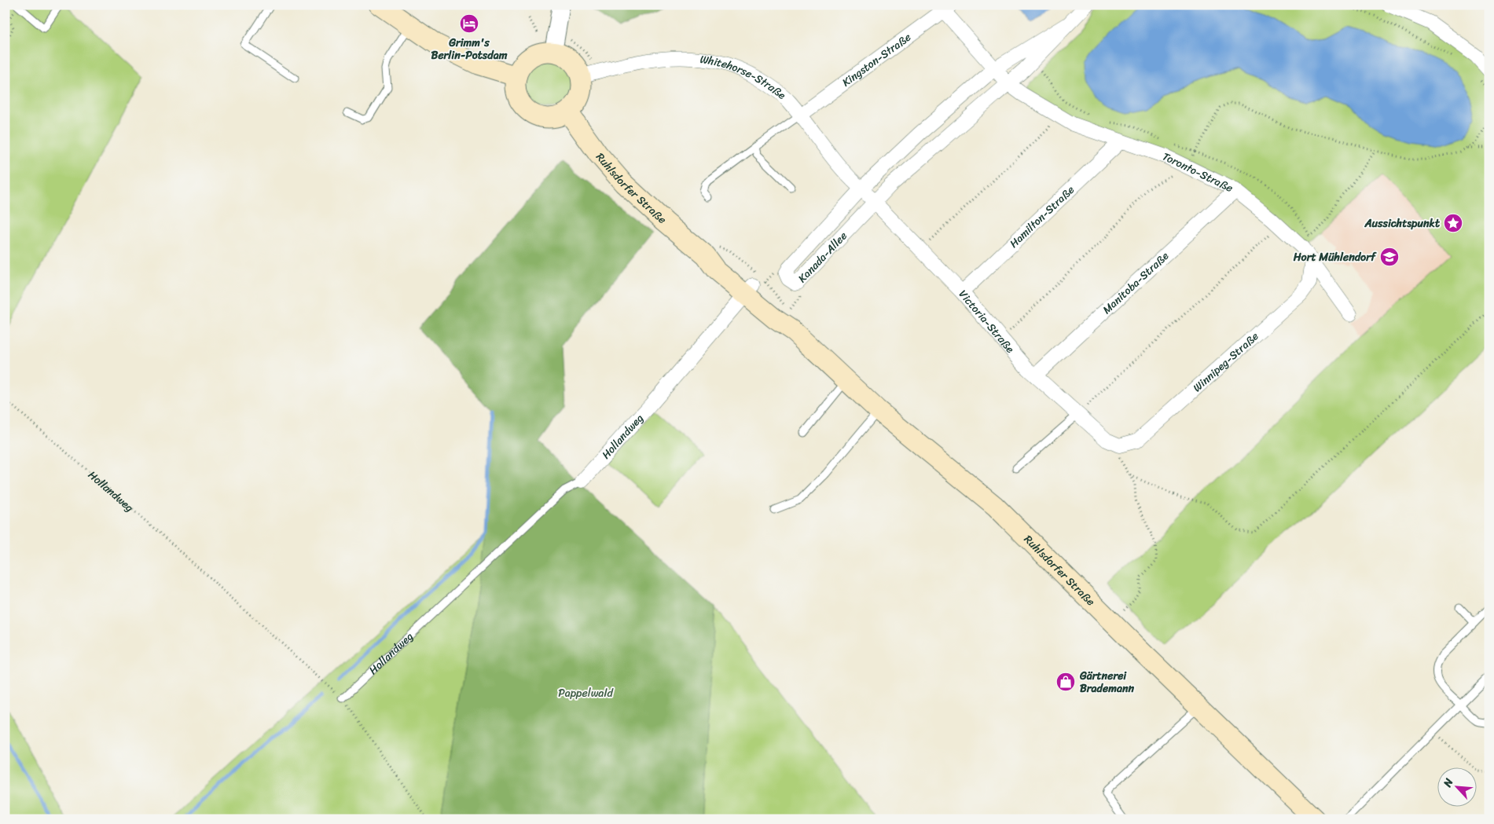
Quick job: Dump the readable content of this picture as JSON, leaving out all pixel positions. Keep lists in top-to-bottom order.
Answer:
{
  "streets": {
    "main road": ["Ruhlsdorfer Straße"],
    "street": [
      "Kingston-Straße",
      "Whitehorse-Straße",
      "Toronto-Straße",
      "Hamilton-Straße",
      "Kanada-Allee",
      "Manitoba-Straße",
      "Victoria-Straße",
      "Winnipeg-Straße",
      "Hollandweg"
    ]
  },
  "crossings": [
    ["Kingston-Straße", "Whitehorse-Straße"],
    ["Kingston-Straße", "Toronto-Straße"],
    ["Whitehorse-Straße", "Ruhlsdorfer Straße"],
    ["Whitehorse-Straße", "Kanada-Allee"],
    ["Whitehorse-Straße", "Victoria-Straße"],
    ["Toronto-Straße", "Hamilton-Straße"],
    ["Toronto-Straße", "Kanada-Allee"],
    ["Toronto-Straße", "Manitoba-Straße"],
    ["Toronto-Straße", "Winnipeg-Straße"],
    ["Ruhlsdorfer Straße", "Hollandweg"],
    ["Hamilton-Straße", "Victoria-Straße"],
    ["Kanada-Allee", "Victoria-Straße"],
    ["Manitoba-Straße", "Victoria-Straße"],
    ["Victoria-Straße", "Winnipeg-Straße"]
  ],
  "parks": ["Pappelwald"],
  "places": {
    "hotel": ["Grimm's Berlin-Potsdam"],
    "place": ["Aussichtspunkt"],
    "school or university": ["Hort Mühlendorf"],
    "shop": ["Gärtnerei Brademann"]
  },
  "north": "top left"
}
